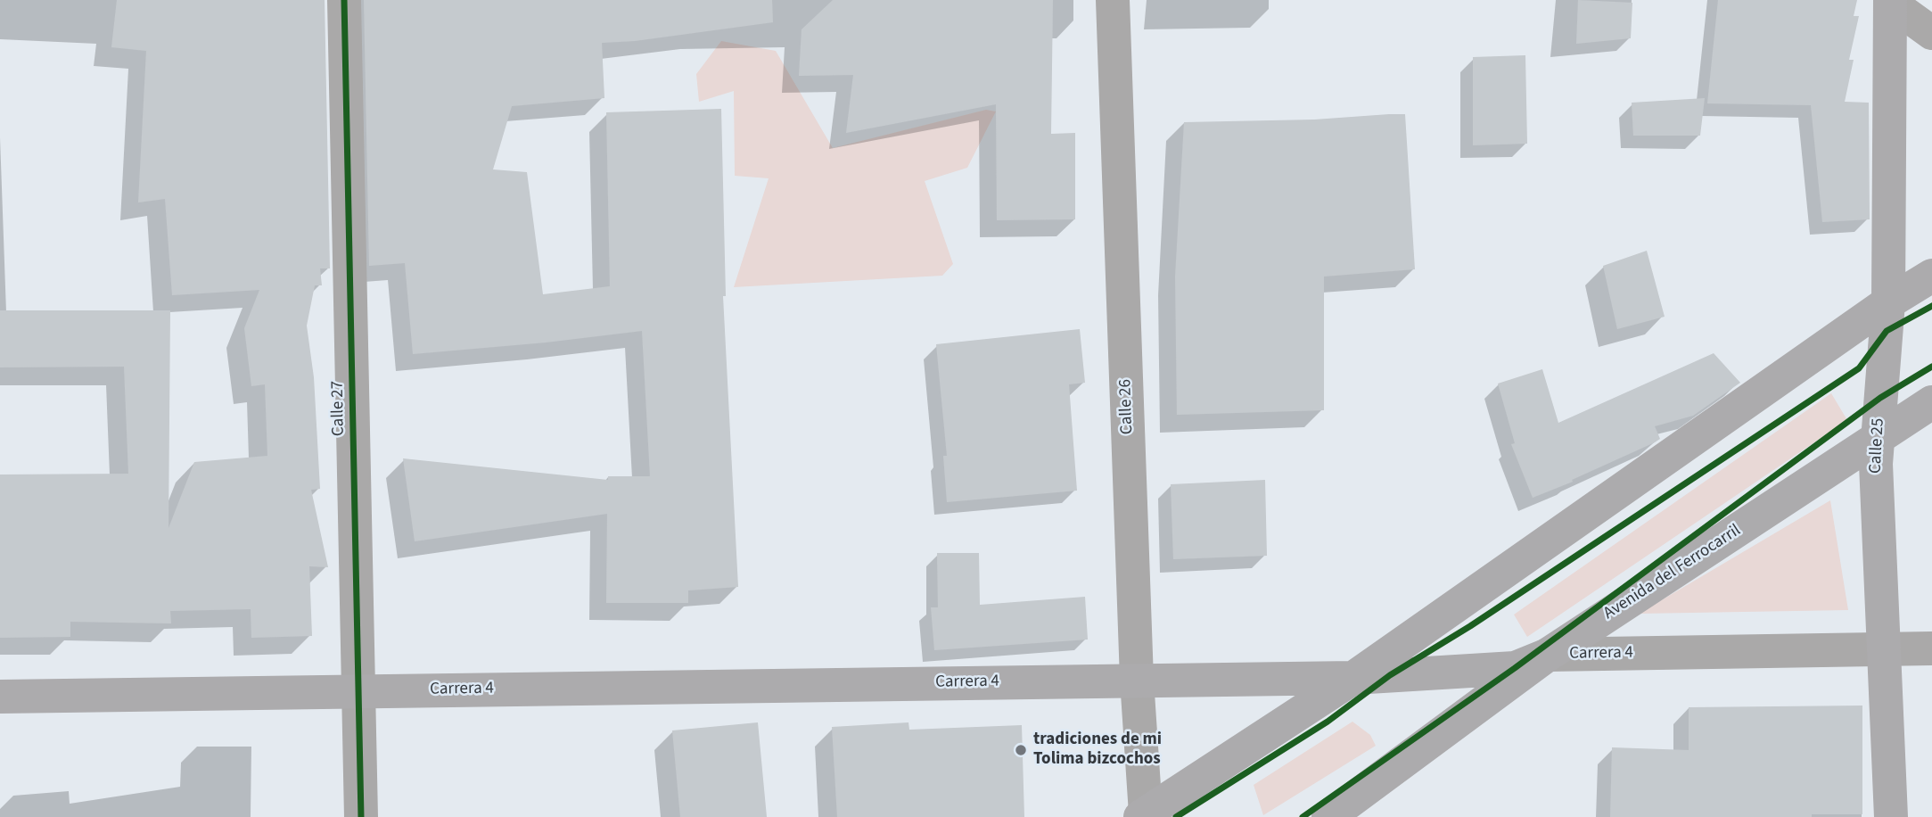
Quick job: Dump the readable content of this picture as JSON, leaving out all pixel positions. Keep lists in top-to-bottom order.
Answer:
{
  "streets": {
    "main road": ["Calle 25", "Avenida del Ferrocarril", "Carrera 4"],
    "street": ["Calle 26", "Calle 27"]
  },
  "crossings": [
    ["Calle 26", "Carrera 4"],
    ["Calle 27", "Carrera 4"],
    ["Calle 25", "Avenida del Ferrocarril"],
    ["Calle 25", "Carrera 4"],
    ["Avenida del Ferrocarril", "Carrera 4"]
  ],
  "places": ["tradiciones de mi Tolima bizcochos"]
}
